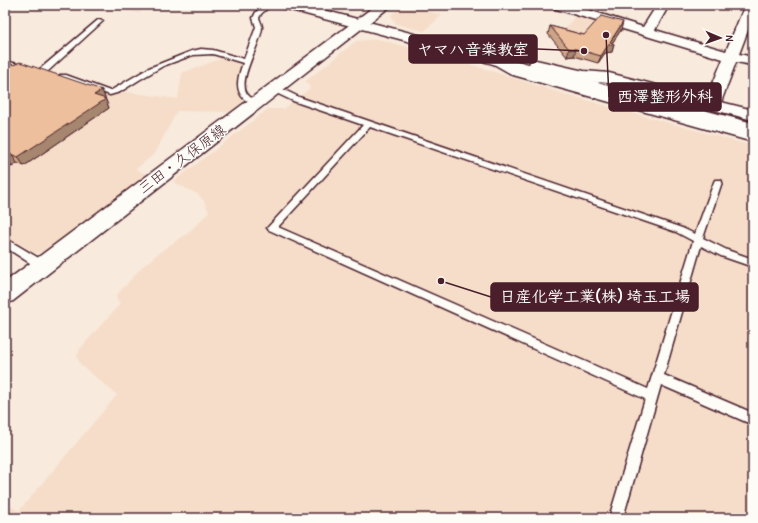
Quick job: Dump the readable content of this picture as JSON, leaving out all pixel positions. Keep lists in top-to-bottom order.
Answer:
{
  "streets": {
    "street": ["三田・久保原線"]
  },
  "places": ["西澤整形外科", "ヤマハ音楽教室", "日産化学工業(株) 埼玉工場"],
  "north": "right"
}
